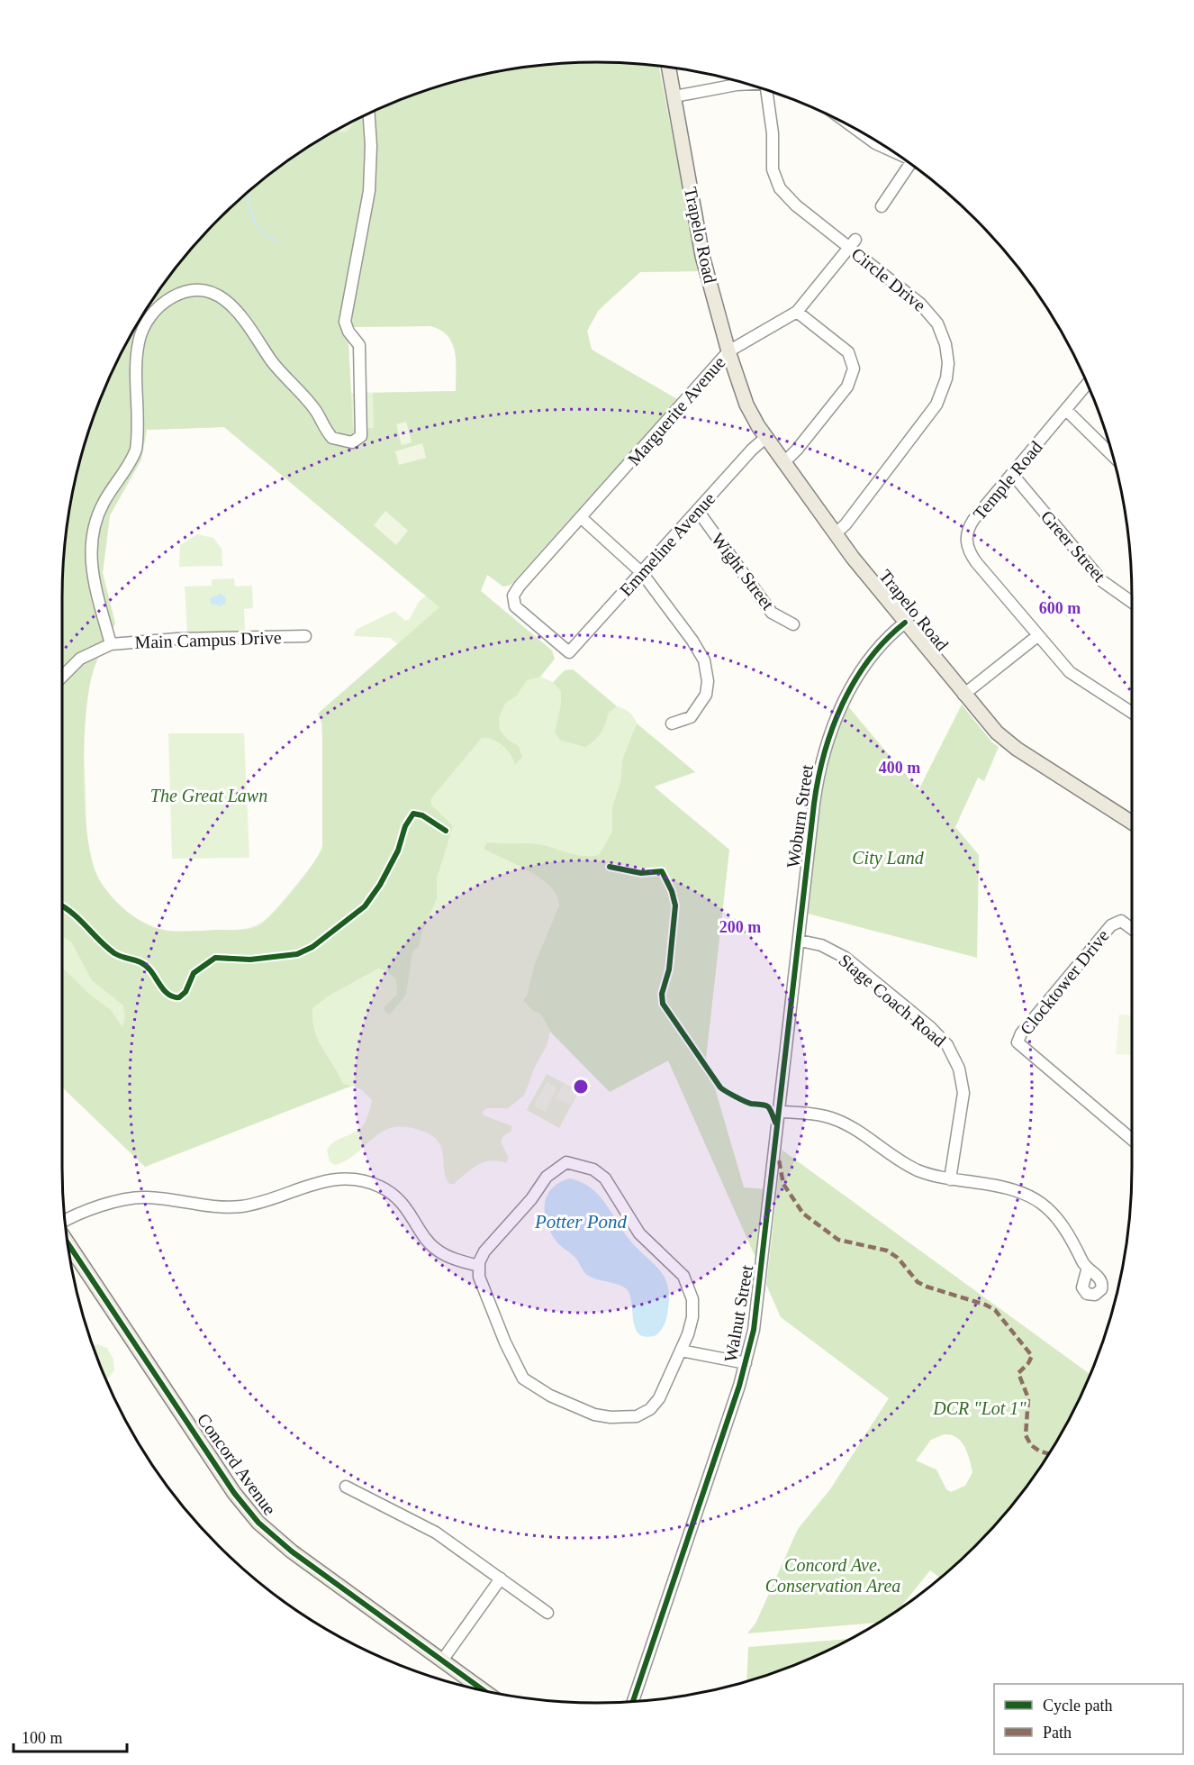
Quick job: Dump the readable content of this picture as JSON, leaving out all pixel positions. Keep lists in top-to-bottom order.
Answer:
{
  "streets": {
    "main road": ["Trapelo Road", "Concord Avenue"],
    "street": [
      "Circle Drive",
      "Marguerite Avenue",
      "Temple Road",
      "Emmeline Avenue",
      "Greer Street",
      "Wight Street",
      "Main Campus Drive",
      "Woburn Street",
      "Clocktower Drive",
      "Stage Coach Road",
      "Walnut Street"
    ]
  },
  "crossings": [
    ["Trapelo Road", "Circle Drive"],
    ["Trapelo Road", "Marguerite Avenue"],
    ["Trapelo Road", "Emmeline Avenue"],
    ["Trapelo Road", "Woburn Street"],
    ["Circle Drive", "Marguerite Avenue"],
    ["Marguerite Avenue", "Emmeline Avenue"],
    ["Temple Road", "Greer Street"],
    ["Emmeline Avenue", "Wight Street"],
    ["Woburn Street", "Walnut Street"],
    ["Stage Coach Road", "Walnut Street"]
  ],
  "water": ["Potter Pond"],
  "parks": [
    "The Great Lawn",
    "City Land",
    "DCR \"Lot 1\"",
    "Concord Ave. Conservation Area"
  ],
  "legend": ["Cycle path", "Path"],
  "scale_bar": "100 m",
  "rings": ["600 m", "400 m", "200 m"]
}
